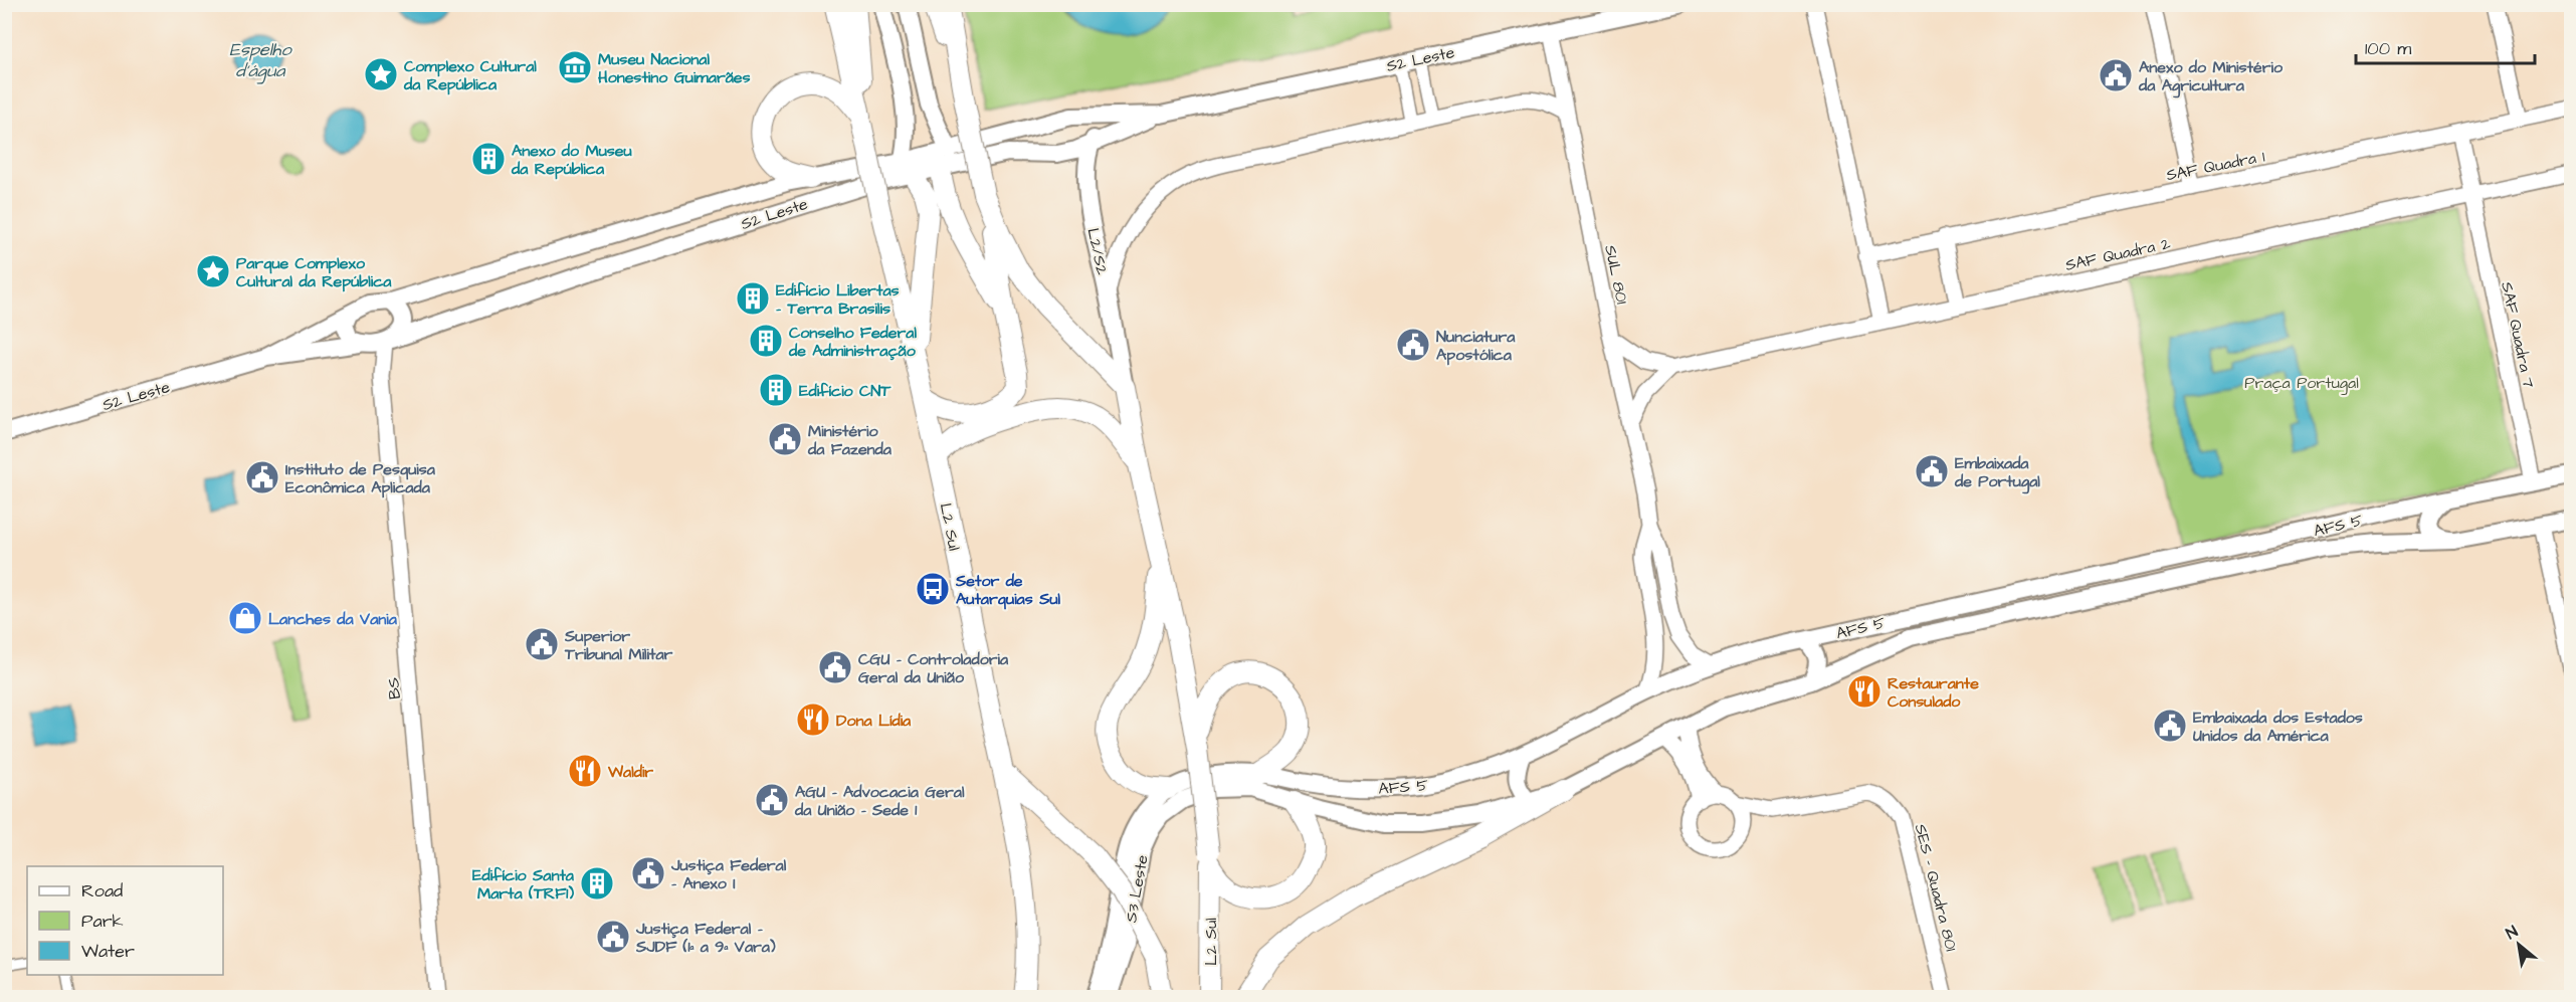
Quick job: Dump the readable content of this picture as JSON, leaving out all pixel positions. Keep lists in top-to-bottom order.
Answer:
{
  "streets": {
    "main road": [
      "S2 Leste",
      "L2/S2",
      "AFS 5",
      "L2 Sul",
      "S3 Leste"
    ],
    "street": [
      "SAF Quadra 1",
      "SAF Quadra 2",
      "SUL 801",
      "SAF Quadra 7",
      "BS",
      "SES - Quadra 801"
    ]
  },
  "crossings": [
    ["S2 Leste", "L2/S2"],
    ["S2 Leste", "SUL 801"],
    ["S2 Leste", "BS"],
    ["SAF Quadra 1", "SAF Quadra 7"],
    ["L2/S2", "L2 Sul"],
    ["SAF Quadra 2", "SUL 801"],
    ["SAF Quadra 2", "SAF Quadra 7"],
    ["SUL 801", "AFS 5"],
    ["SAF Quadra 7", "AFS 5"],
    ["AFS 5", "S3 Leste"]
  ],
  "water": ["Espelho d'água"],
  "parks": ["Praça Portugal"],
  "places": {
    "museum": ["Museu Nacional Honestino Guimarães"],
    "place": ["Complexo Cultural da República", "Parque Complexo Cultural da República"],
    "public building": [
      "Anexo do Ministério da Agricultura",
      "Nunciatura Apostólica",
      "Ministério da Fazenda",
      "Embaixada de Portugal",
      "Instituto de Pesquisa Econômica Aplicada",
      "Superior Tribunal Militar",
      "CGU - Controladoria Geral da União",
      "Embaixada dos Estados Unidos da América",
      "AGU - Advocacia Geral da União - Sede 1",
      "Justiça Federal - Anexo I",
      "Justiça Federal - SJDF (1ª a 9ª Vara)"
    ],
    "building": [
      "Anexo do Museu da República",
      "Edifício Libertas - Terra Brasilis",
      "Conselho Federal de Administração",
      "Edifício CNT",
      "Edifício Santa Marta (TRF1)"
    ],
    "bus stop": ["Setor de Autarquias Sul"],
    "shop": ["Lanches da Vania"],
    "restaurant": ["Restaurante Consulado", "Dona Lídia", "Waldir"]
  },
  "legend": ["Road", "Park", "Water"],
  "scale_bar": "100 m",
  "north": "top left"
}
